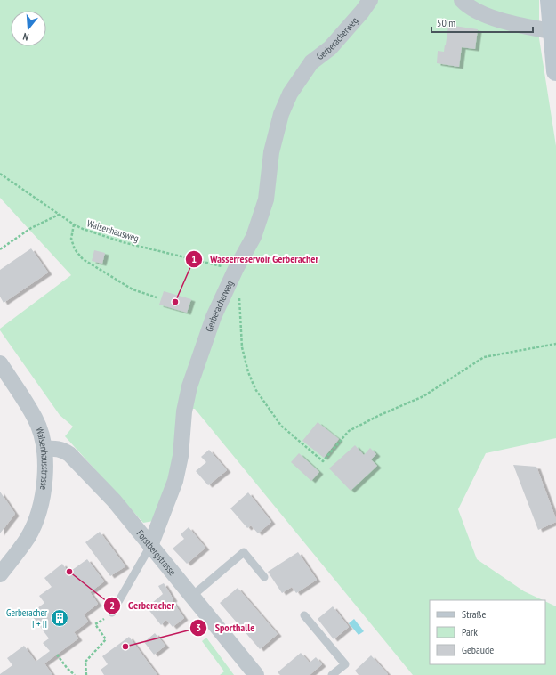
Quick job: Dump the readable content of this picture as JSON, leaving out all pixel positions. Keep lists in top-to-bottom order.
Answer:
{
  "streets": {
    "street": ["Gerberacherweg", "Waisenhausstrasse", "Forstbergstrasse"],
    "path": ["Waisenhausweg"]
  },
  "crossings": [
    ["Gerberacherweg", "Waisenhausweg"],
    ["Gerberacherweg", "Forstbergstrasse"],
    ["Waisenhausstrasse", "Forstbergstrasse"]
  ],
  "places": {
    "other": ["Wasserreservoir Gerberacher", "Gerberacher", "Sporthalle"],
    "building": ["Gerberacher I + II"]
  },
  "legend": ["Straße", "Park", "Gebäude"],
  "scale_bar": "50 m",
  "north": "bottom"
}
